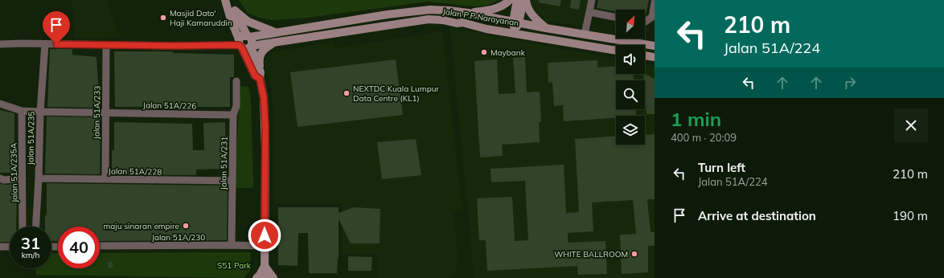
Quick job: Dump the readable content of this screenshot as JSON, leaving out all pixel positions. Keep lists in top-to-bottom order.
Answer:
{
  "streets": {
    "main road": ["Jalan P.P Narayanan"],
    "street": [
      "Jalan 51A/226",
      "Jalan 51A/233",
      "Jalan 51A/235",
      "Jalan 51A/231",
      "Jalan 51A/228",
      "Jalan 51A/235A",
      "Jalan 51A/230"
    ]
  },
  "crossings": [
    ["Jalan 51A/226", "Jalan 51A/233"],
    ["Jalan 51A/226", "Jalan 51A/235"],
    ["Jalan 51A/226", "Jalan 51A/231"],
    ["Jalan 51A/226", "Jalan 51A/235A"],
    ["Jalan 51A/233", "Jalan 51A/228"],
    ["Jalan 51A/235", "Jalan 51A/228"],
    ["Jalan 51A/231", "Jalan 51A/228"],
    ["Jalan 51A/231", "Jalan 51A/230"]
  ],
  "parks": ["S51 Park"],
  "places": [
    "Masjid Dato' Haji Kamaruddin",
    "Maybank",
    "NEXTDC Kuala Lumpur Data Centre (KL1)",
    "maju sinaran empire",
    "WHITE BALLROOM"
  ],
  "north": "top right",
  "page": {
    "turn": ["210 m", "Jalan 51A/224"],
    "heading": ["1 min", "400 m · 20:09"],
    "list": [
      {
        "name": "Turn left",
        "note": "Jalan 51A/224",
        "value": "210 m"
      },
      {
        "name": "Arrive at destination",
        "value": "190 m"
      }
    ],
    "speed": "31 km/h",
    "limit": "40"
  }
}
